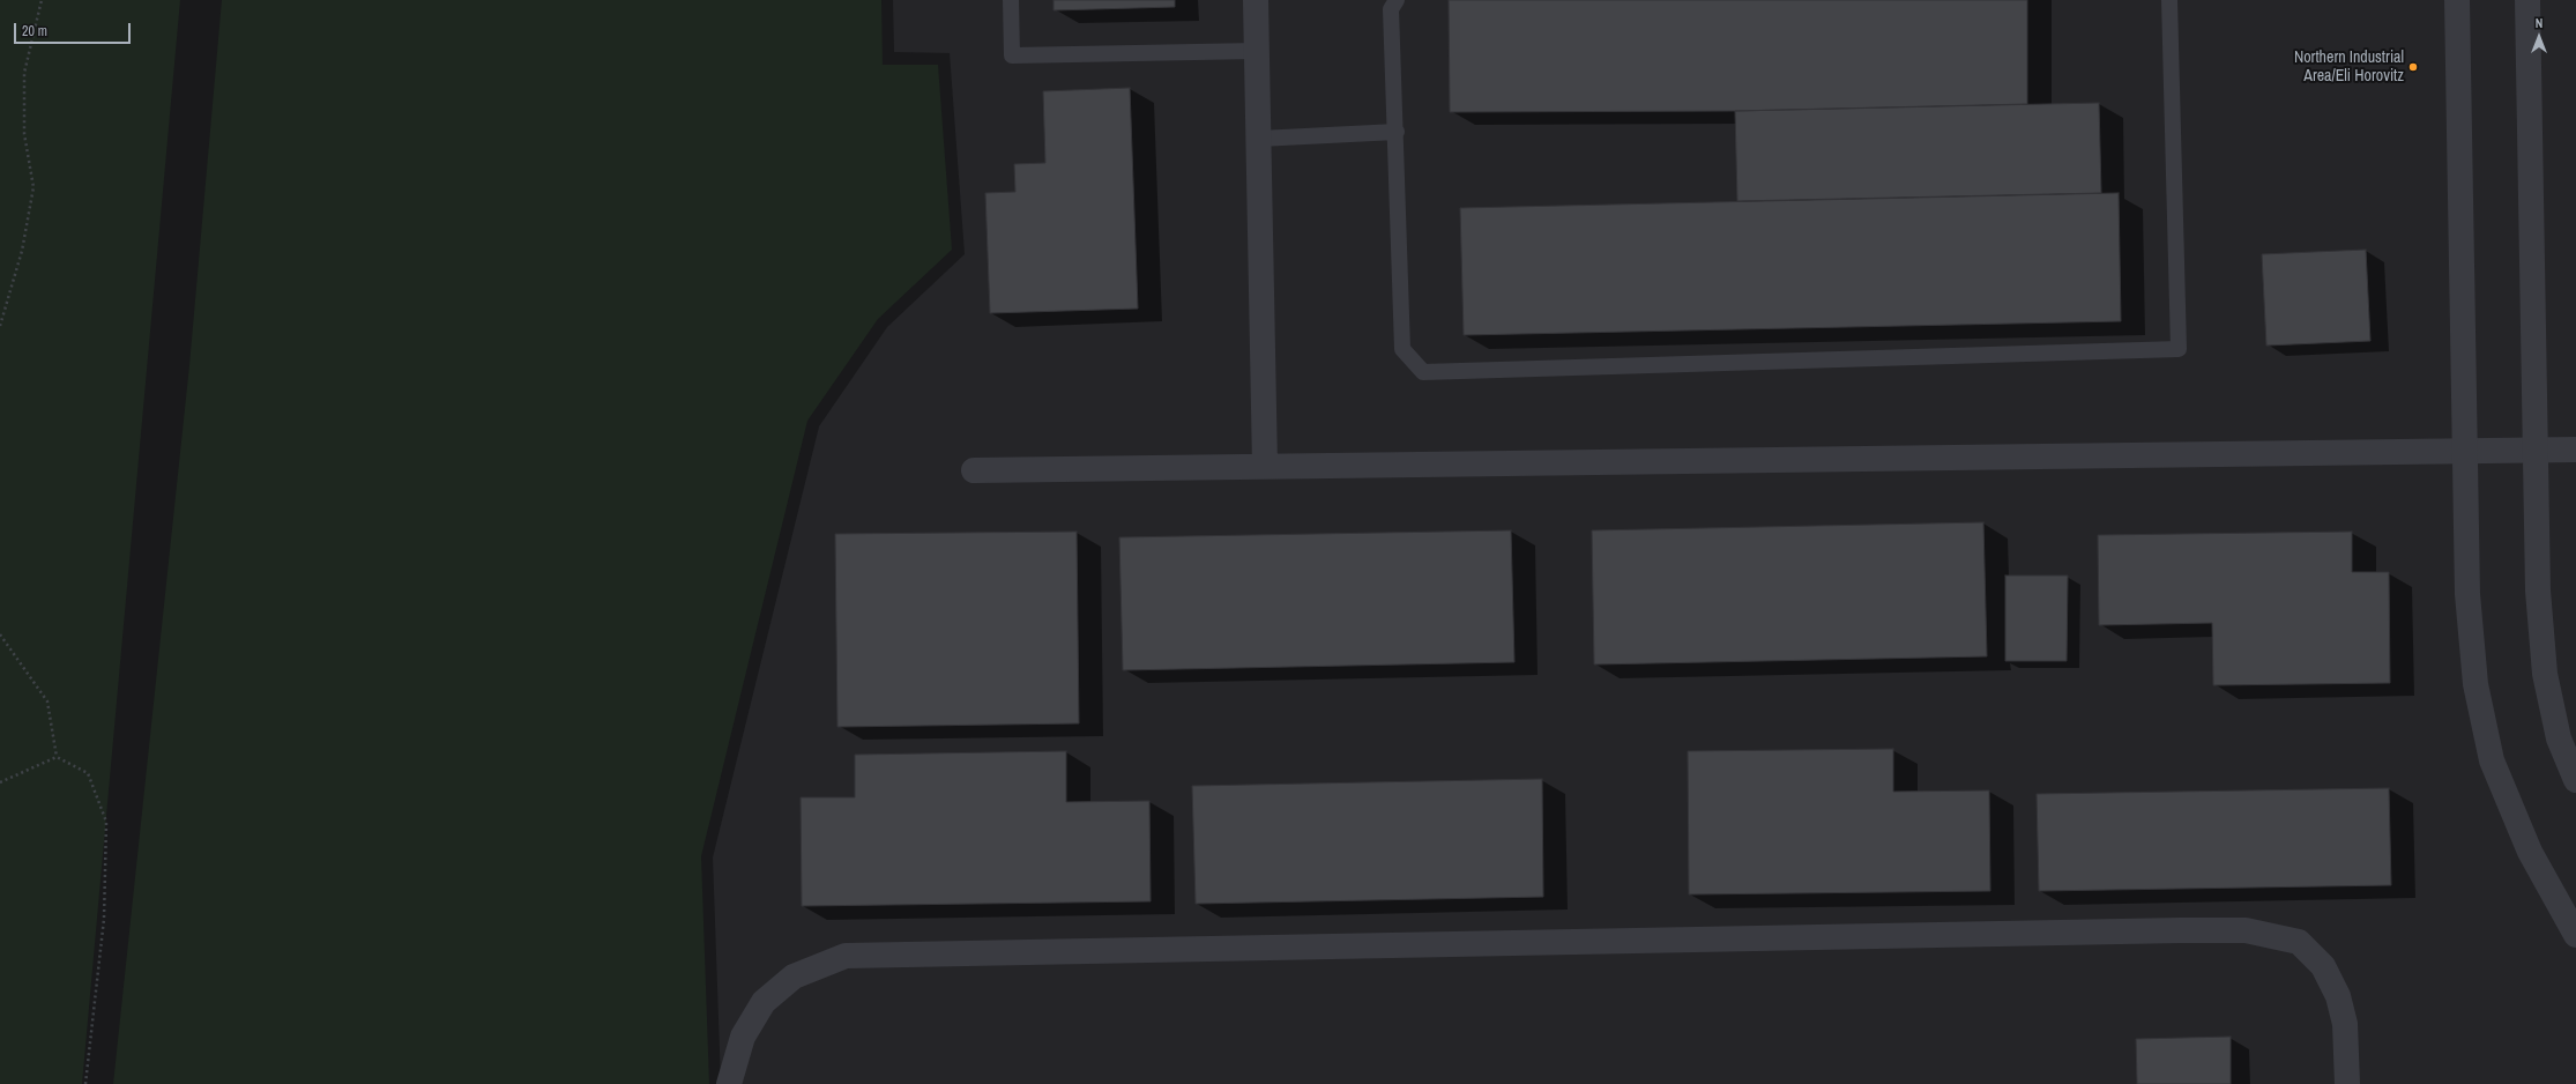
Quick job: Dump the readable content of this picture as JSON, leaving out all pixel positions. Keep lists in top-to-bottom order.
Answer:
{
  "places": ["Northern Industrial Area/Eli Horovitz"],
  "scale_bar": "20 m",
  "north": "top"
}
